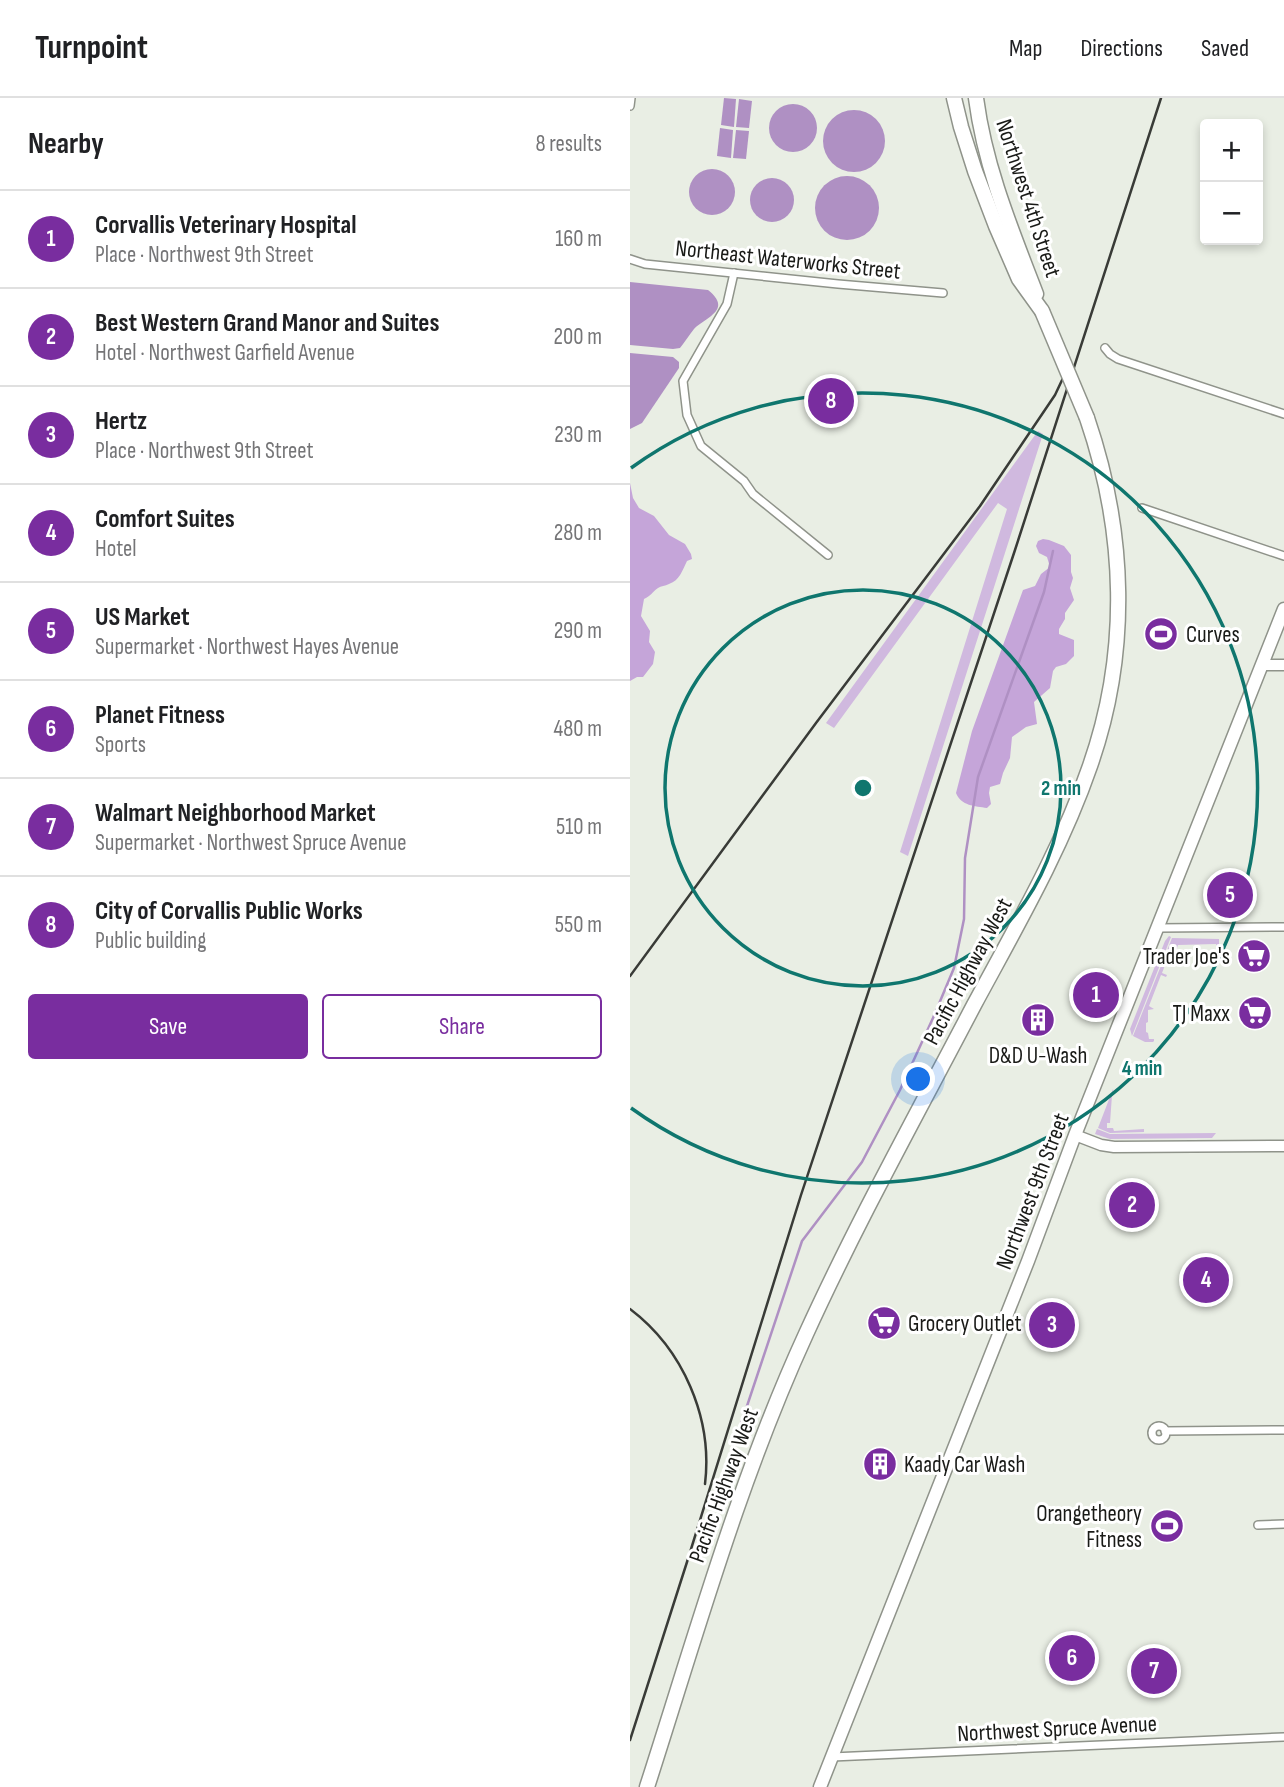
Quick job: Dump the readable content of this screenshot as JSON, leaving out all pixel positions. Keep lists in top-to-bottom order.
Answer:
{
  "streets": {
    "highway": ["Northwest 4th Street", "Pacific Highway West"],
    "main road": ["Northwest 9th Street"],
    "street": ["Northeast Waterworks Street", "Northwest Spruce Avenue"]
  },
  "crossings": [
    ["Northwest 4th Street", "Pacific Highway West"],
    ["Northwest 9th Street", "Northwest Spruce Avenue"]
  ],
  "places": {
    "sports": ["Curves", "Orangetheory Fitness"],
    "supermarket": ["Trader Joe's", "TJ Maxx", "Grocery Outlet"],
    "building": ["D&D U-Wash", "Kaady Car Wash"]
  },
  "page": {
    "header": "Turnpoint",
    "nav": ["Map", "Directions", "Saved"],
    "heading": ["Nearby", "8 results"],
    "map_buttons": ["+", "−"],
    "list": [
      {
        "mark": "1",
        "name": "Corvallis Veterinary Hospital",
        "note": "Place · Northwest 9th Street",
        "value": "160 m"
      },
      {
        "mark": "2",
        "name": "Best Western Grand Manor and Suites",
        "note": "Hotel · Northwest Garfield Avenue",
        "value": "200 m"
      },
      {
        "mark": "3",
        "name": "Hertz",
        "note": "Place · Northwest 9th Street",
        "value": "230 m"
      },
      {
        "mark": "4",
        "name": "Comfort Suites",
        "note": "Hotel",
        "value": "280 m"
      },
      {
        "mark": "5",
        "name": "US Market",
        "note": "Supermarket · Northwest Hayes Avenue",
        "value": "290 m"
      },
      {
        "mark": "6",
        "name": "Planet Fitness",
        "note": "Sports",
        "value": "480 m"
      },
      {
        "mark": "7",
        "name": "Walmart Neighborhood Market",
        "note": "Supermarket · Northwest Spruce Avenue",
        "value": "510 m"
      },
      {
        "mark": "8",
        "name": "City of Corvallis Public Works",
        "note": "Public building",
        "value": "550 m"
      }
    ],
    "pins": [
      "8",
      "5",
      "1",
      "2",
      "4",
      "3",
      "6",
      "7"
    ],
    "buttons": ["Save", "Share"]
  },
  "rings": ["2 min", "4 min"]
}
